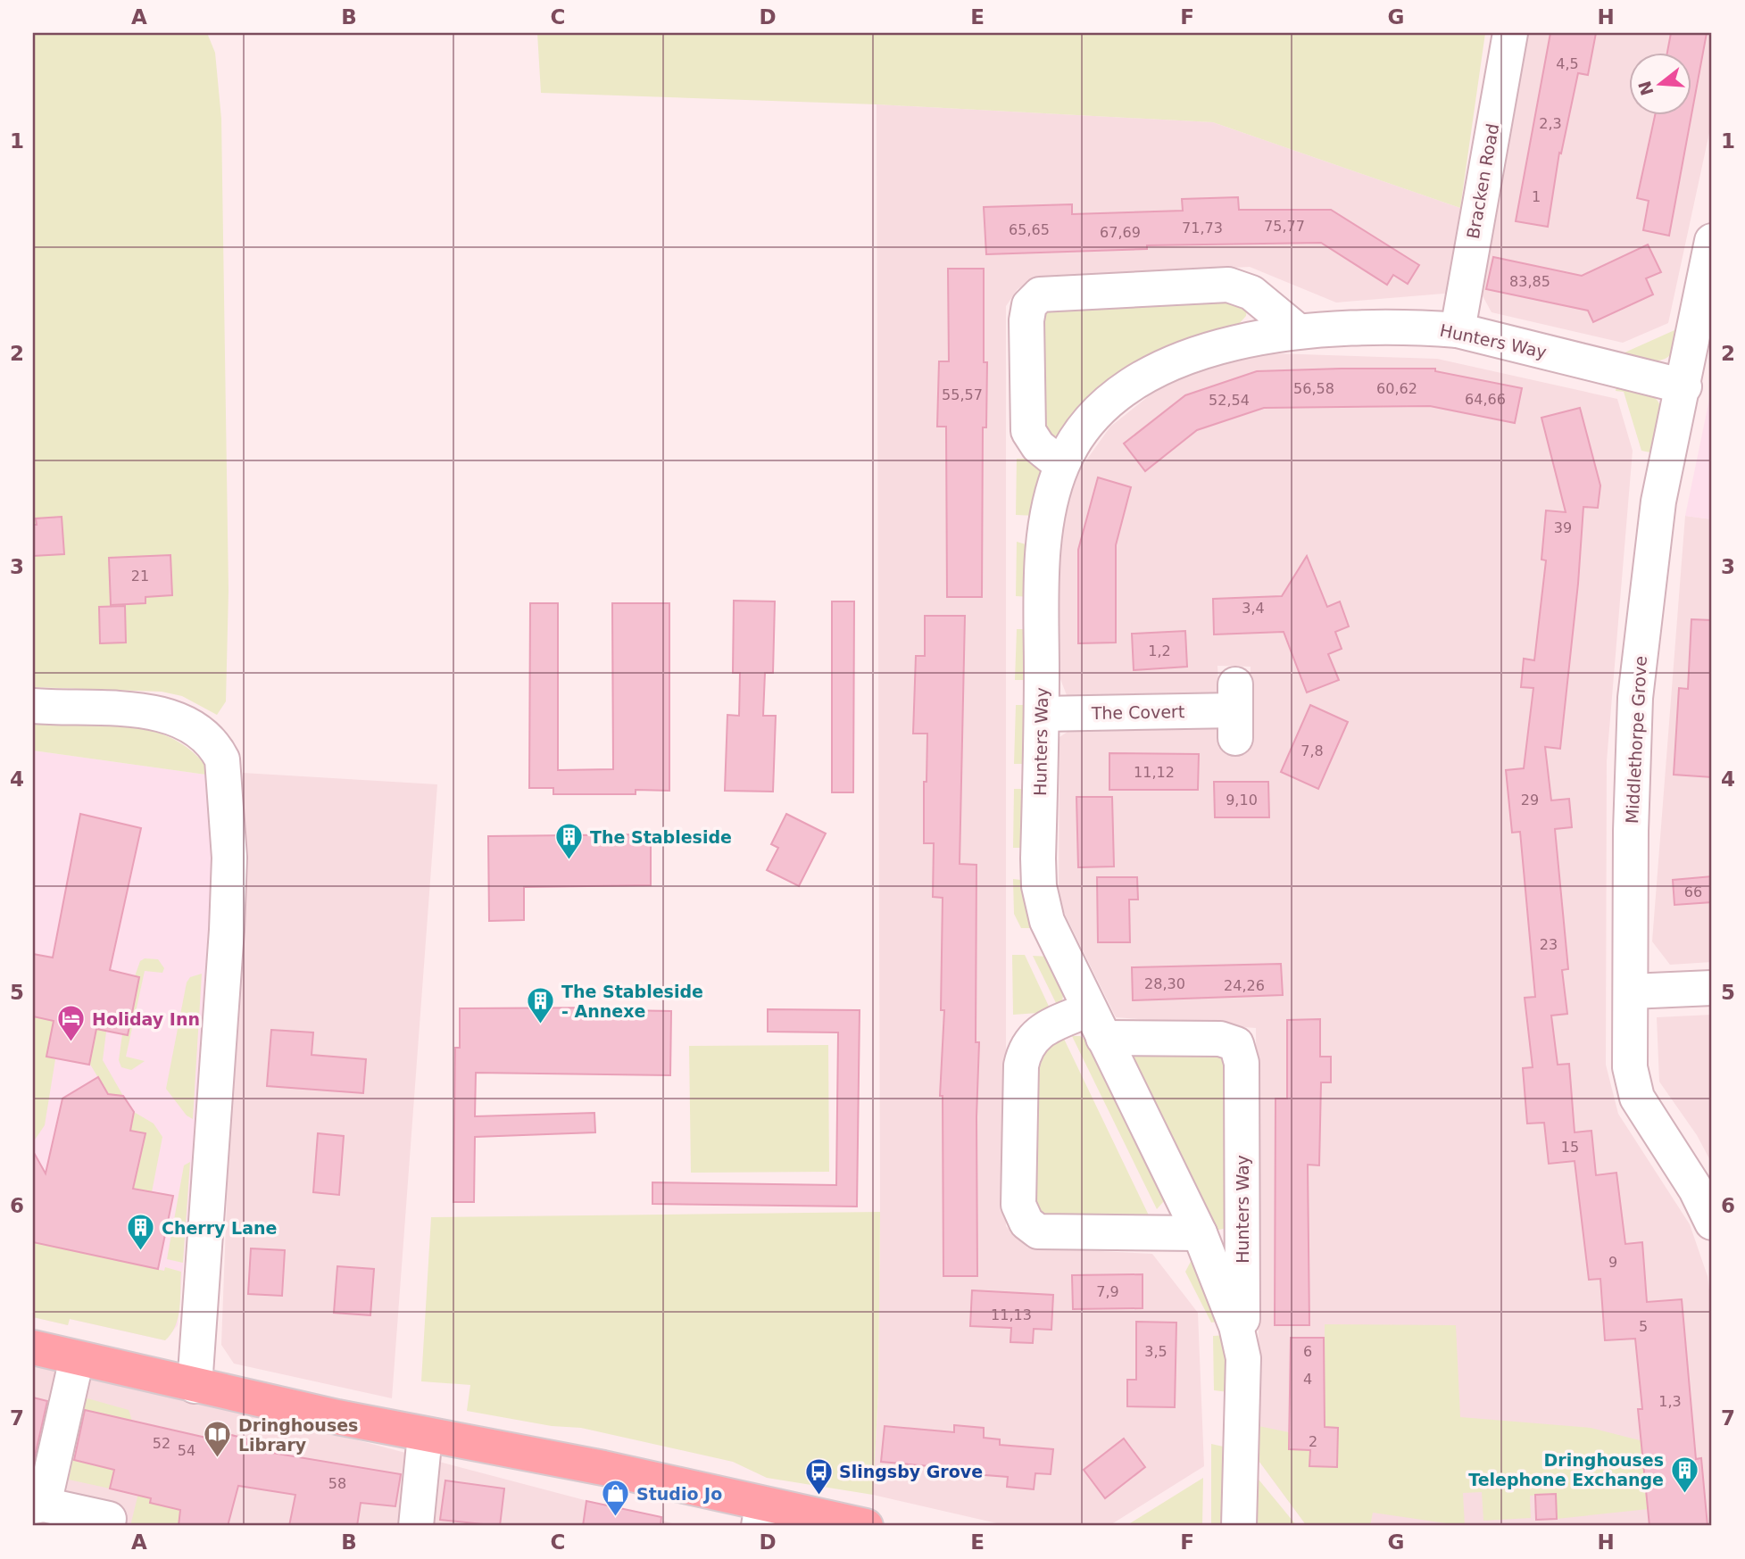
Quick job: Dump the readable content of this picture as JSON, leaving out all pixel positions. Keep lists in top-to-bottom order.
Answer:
{
  "streets": {
    "street": [
      "Bracken Road",
      "Hunters Way",
      "The Covert",
      "Middlethorpe Grove"
    ]
  },
  "crossings": [
    ["Bracken Road", "Hunters Way"],
    ["Hunters Way", "The Covert"],
    ["Hunters Way", "Middlethorpe Grove"]
  ],
  "places": {
    "building": [
      "The Stableside",
      "The Stableside - Annexe",
      "Cherry Lane",
      "Dringhouses Telephone Exchange"
    ],
    "hotel": ["Holiday Inn"],
    "library": ["Dringhouses Library"],
    "bus stop": ["Slingsby Grove"],
    "shop": ["Studio Jo"]
  },
  "house_numbers": [
    "4,5",
    "2,3",
    "1",
    "75,77",
    "71,73",
    "65,65",
    "67,69",
    "83,85",
    "56,58",
    "60,62",
    "55,57",
    "64,66",
    "52,54",
    "39",
    "21",
    "3,4",
    "1,2",
    "7,8",
    "11,12",
    "9,10",
    "29",
    "66",
    "23",
    "28,30",
    "24,26",
    "15",
    "9",
    "7,9",
    "11,13",
    "5",
    "3,5",
    "6",
    "4",
    "1,3",
    "2",
    "52",
    "54",
    "58"
  ],
  "north": "left",
  "grid": {
    "columns": [
      "A",
      "B",
      "C",
      "D",
      "E",
      "F",
      "G",
      "H"
    ],
    "rows": [
      "1",
      "2",
      "3",
      "4",
      "5",
      "6",
      "7"
    ]
  }
}
